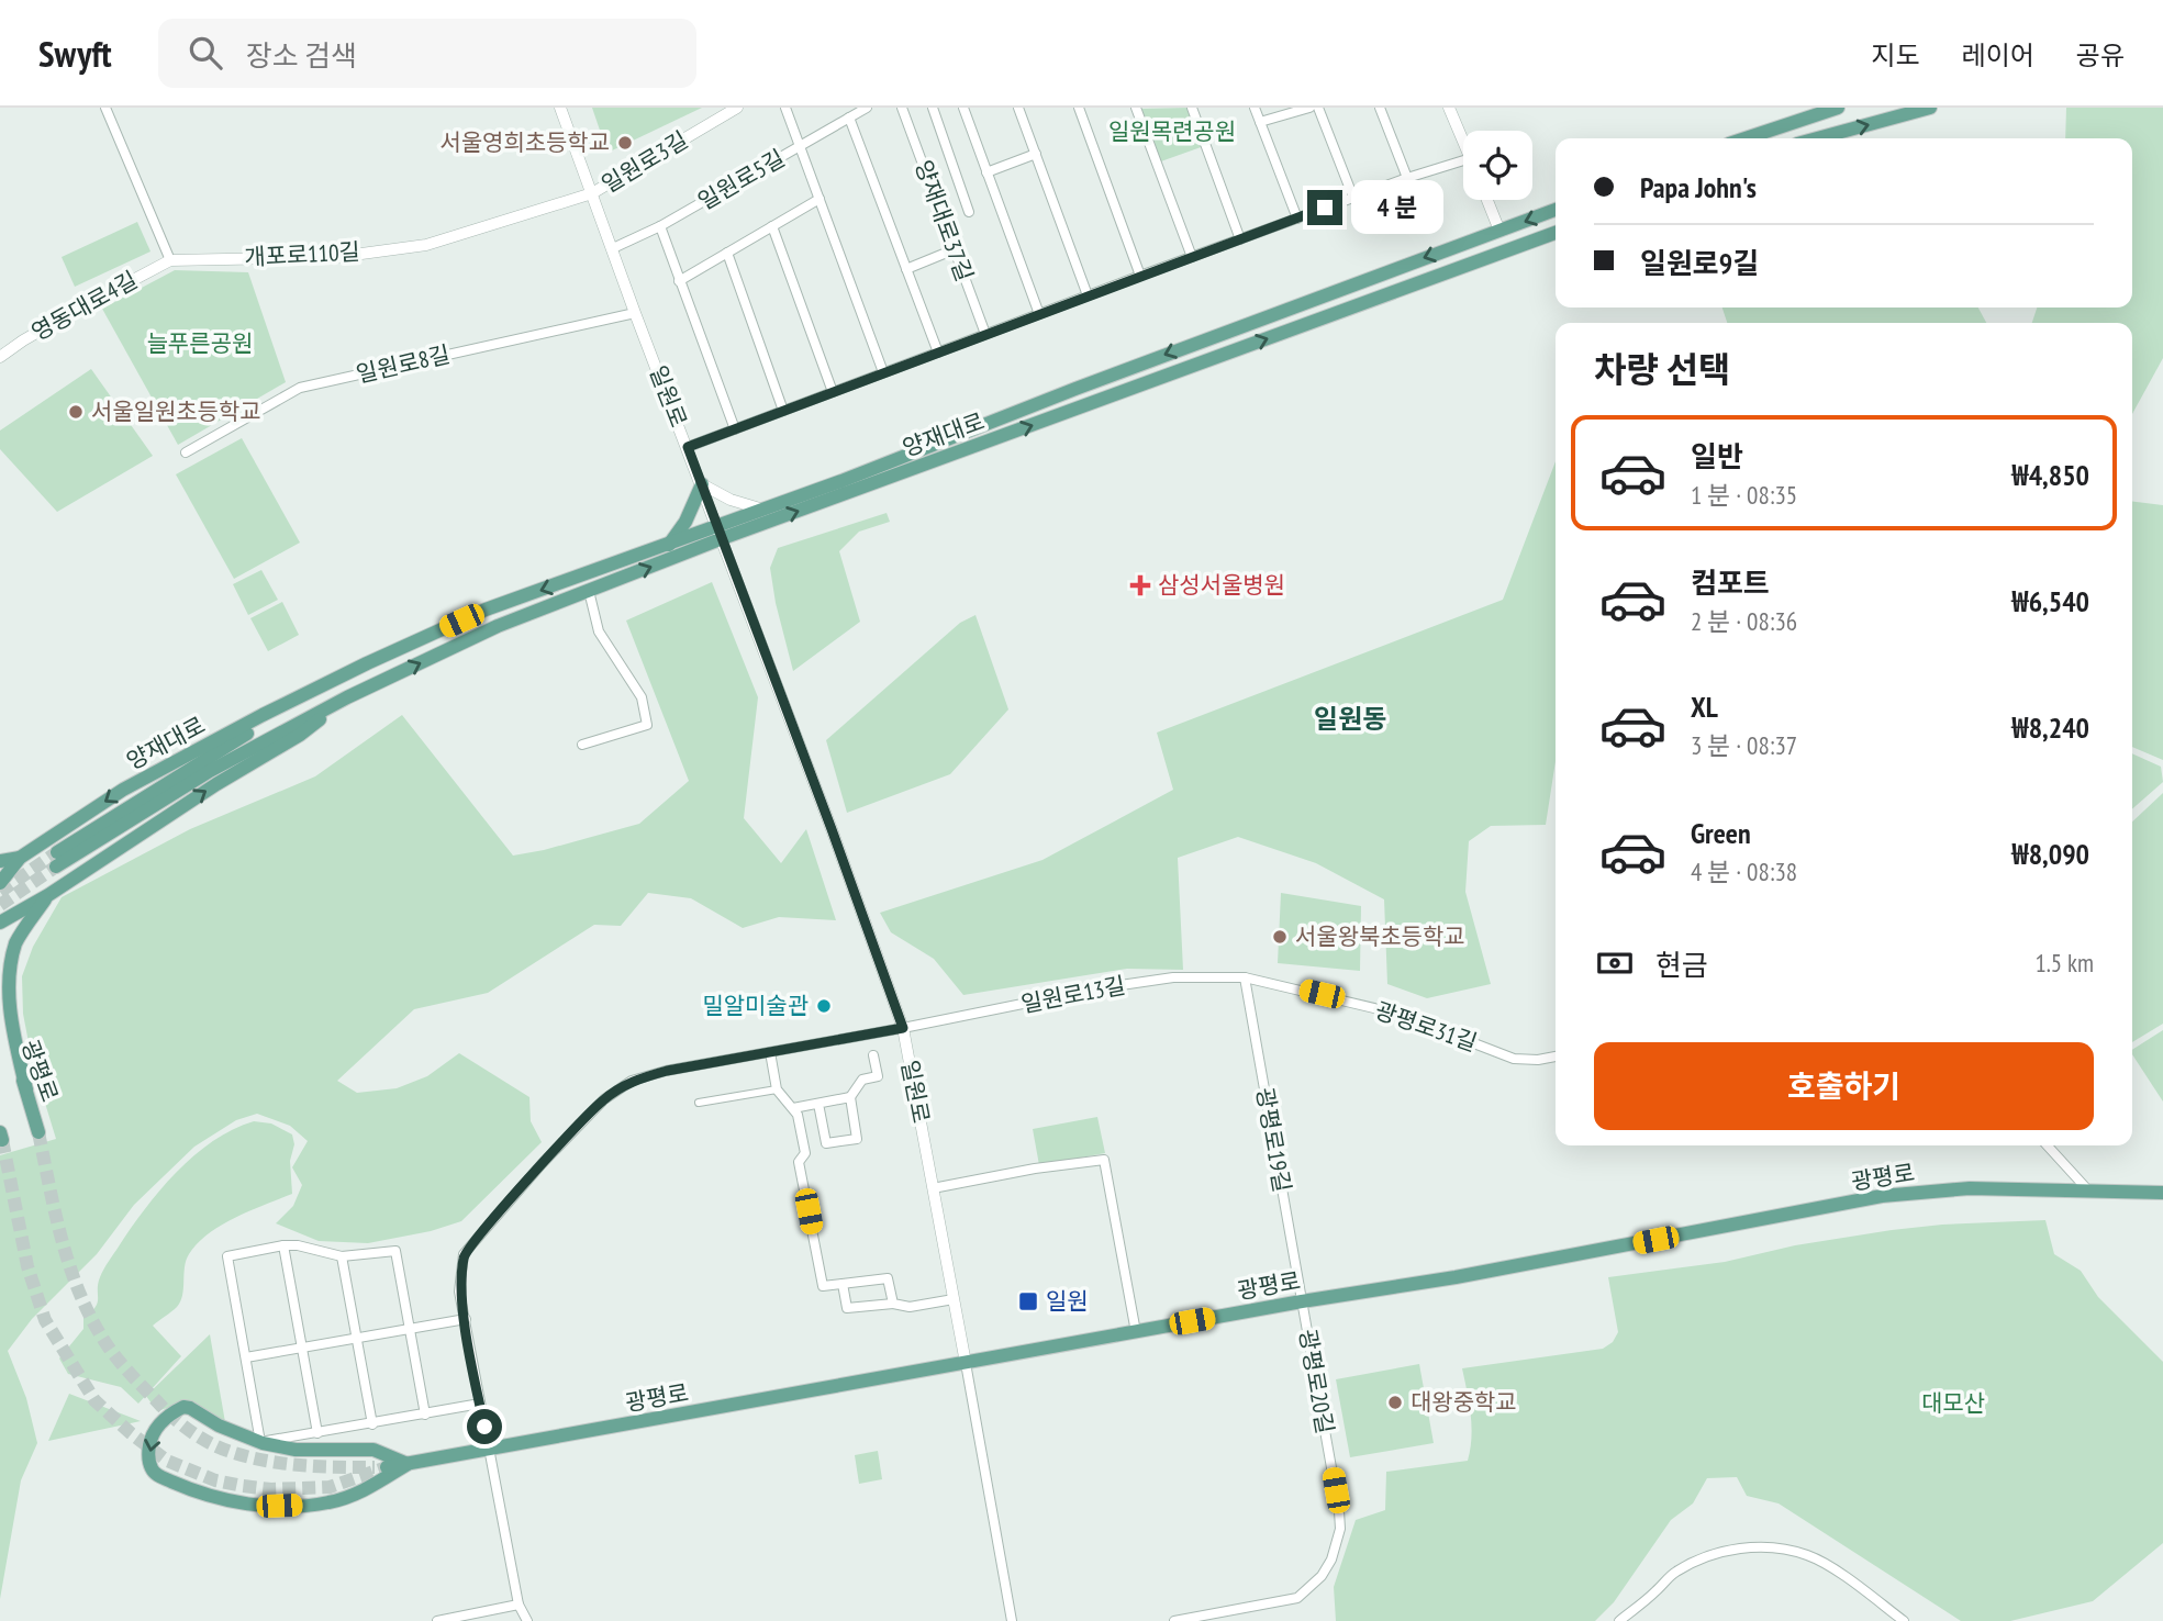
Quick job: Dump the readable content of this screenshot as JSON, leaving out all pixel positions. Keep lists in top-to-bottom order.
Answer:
{
  "streets": {
    "main road": ["양재대로", "광평로"],
    "street": [
      "일원로3길",
      "일원로5길",
      "양재대로37길",
      "개포로110길",
      "영동대로4길",
      "일원로8길",
      "일원로",
      "일원로13길",
      "광평로31길",
      "광평로19길",
      "광평로20길"
    ]
  },
  "crossings": [
    ["일원로3길", "개포로110길"],
    ["일원로3길", "일원로"],
    ["일원로5길", "일원로"],
    ["개포로110길", "영동대로4길"],
    ["개포로110길", "일원로"],
    ["일원로8길", "일원로"],
    ["일원로", "양재대로"],
    ["일원로", "일원로13길"],
    ["일원로", "광평로"],
    ["일원로13길", "광평로31길"],
    ["일원로13길", "광평로19길"],
    ["광평로31길", "광평로19길"],
    ["광평로", "광평로19길"],
    ["광평로", "광평로20길"],
    ["광평로19길", "광평로20길"]
  ],
  "districts": ["일원동"],
  "parks": ["일원목련공원", "늘푸른공원", "대모산"],
  "places": {
    "other": [
      "서울영희초등학교",
      "서울일원초등학교",
      "서울왕북초등학교",
      "밀알미술관",
      "대왕중학교"
    ],
    "health": ["삼성서울병원"],
    "transit": ["일원"]
  },
  "page": {
    "header": "Swyft",
    "search": "장소 검색",
    "nav": ["지도", "레이어", "공유"],
    "banner": ["Papa John's", "일원로9길"],
    "bubble": "4 분",
    "heading": "차량 선택",
    "list": [
      {
        "name": "일반",
        "note": "1 분 · 08:35",
        "value": "₩4,850"
      },
      {
        "name": "컴포트",
        "note": "2 분 · 08:36",
        "value": "₩6,540"
      },
      {
        "name": "XL",
        "note": "3 분 · 08:37",
        "value": "₩8,240"
      },
      {
        "name": "Green",
        "note": "4 분 · 08:38",
        "value": "₩8,090"
      }
    ],
    "pay": ["현금", "1.5 km"],
    "buttons": "호출하기"
  }
}
